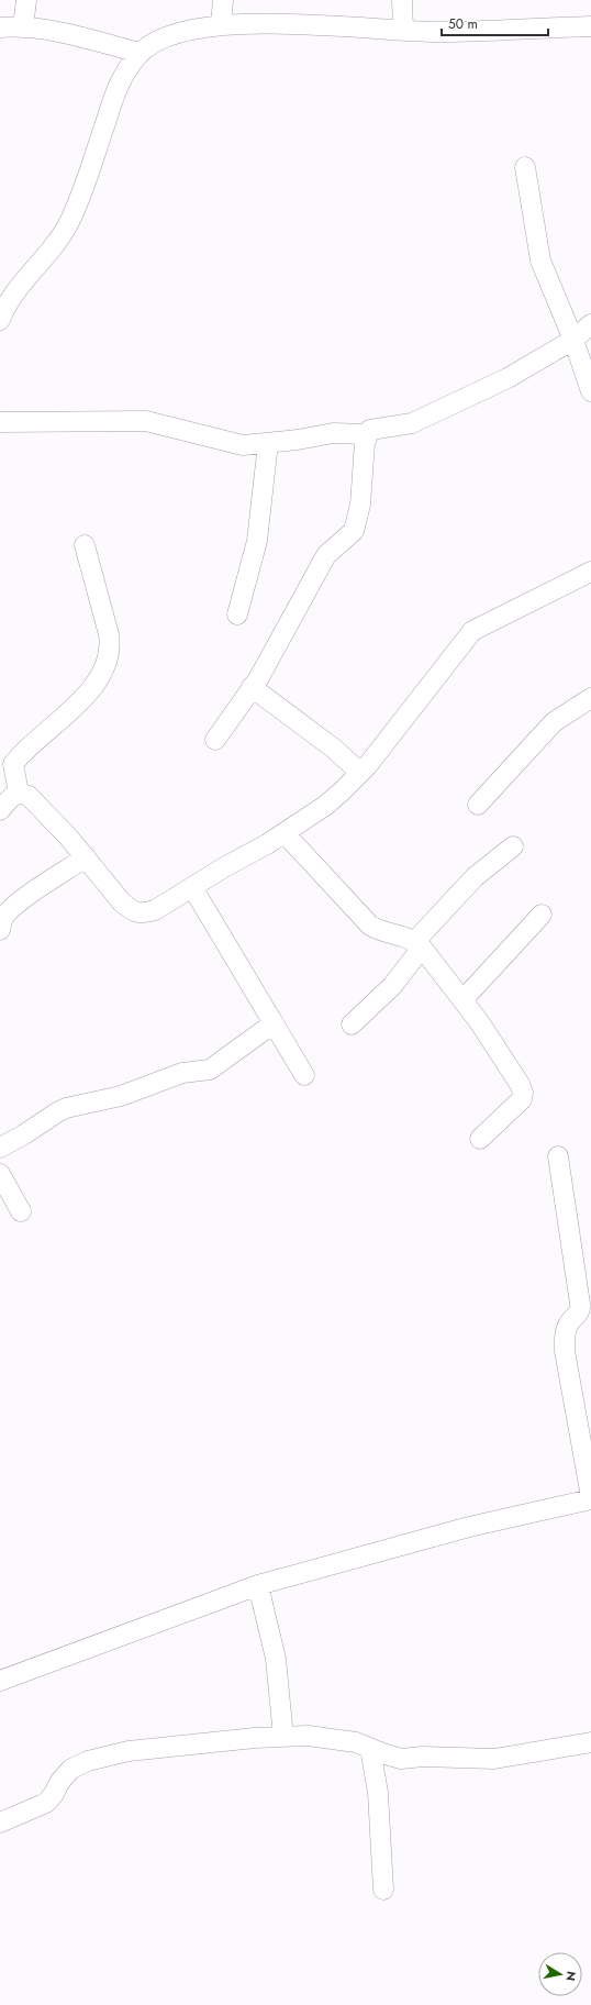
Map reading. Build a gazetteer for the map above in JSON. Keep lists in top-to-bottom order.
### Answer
{
  "scale_bar": "50 m",
  "north": "right"
}
